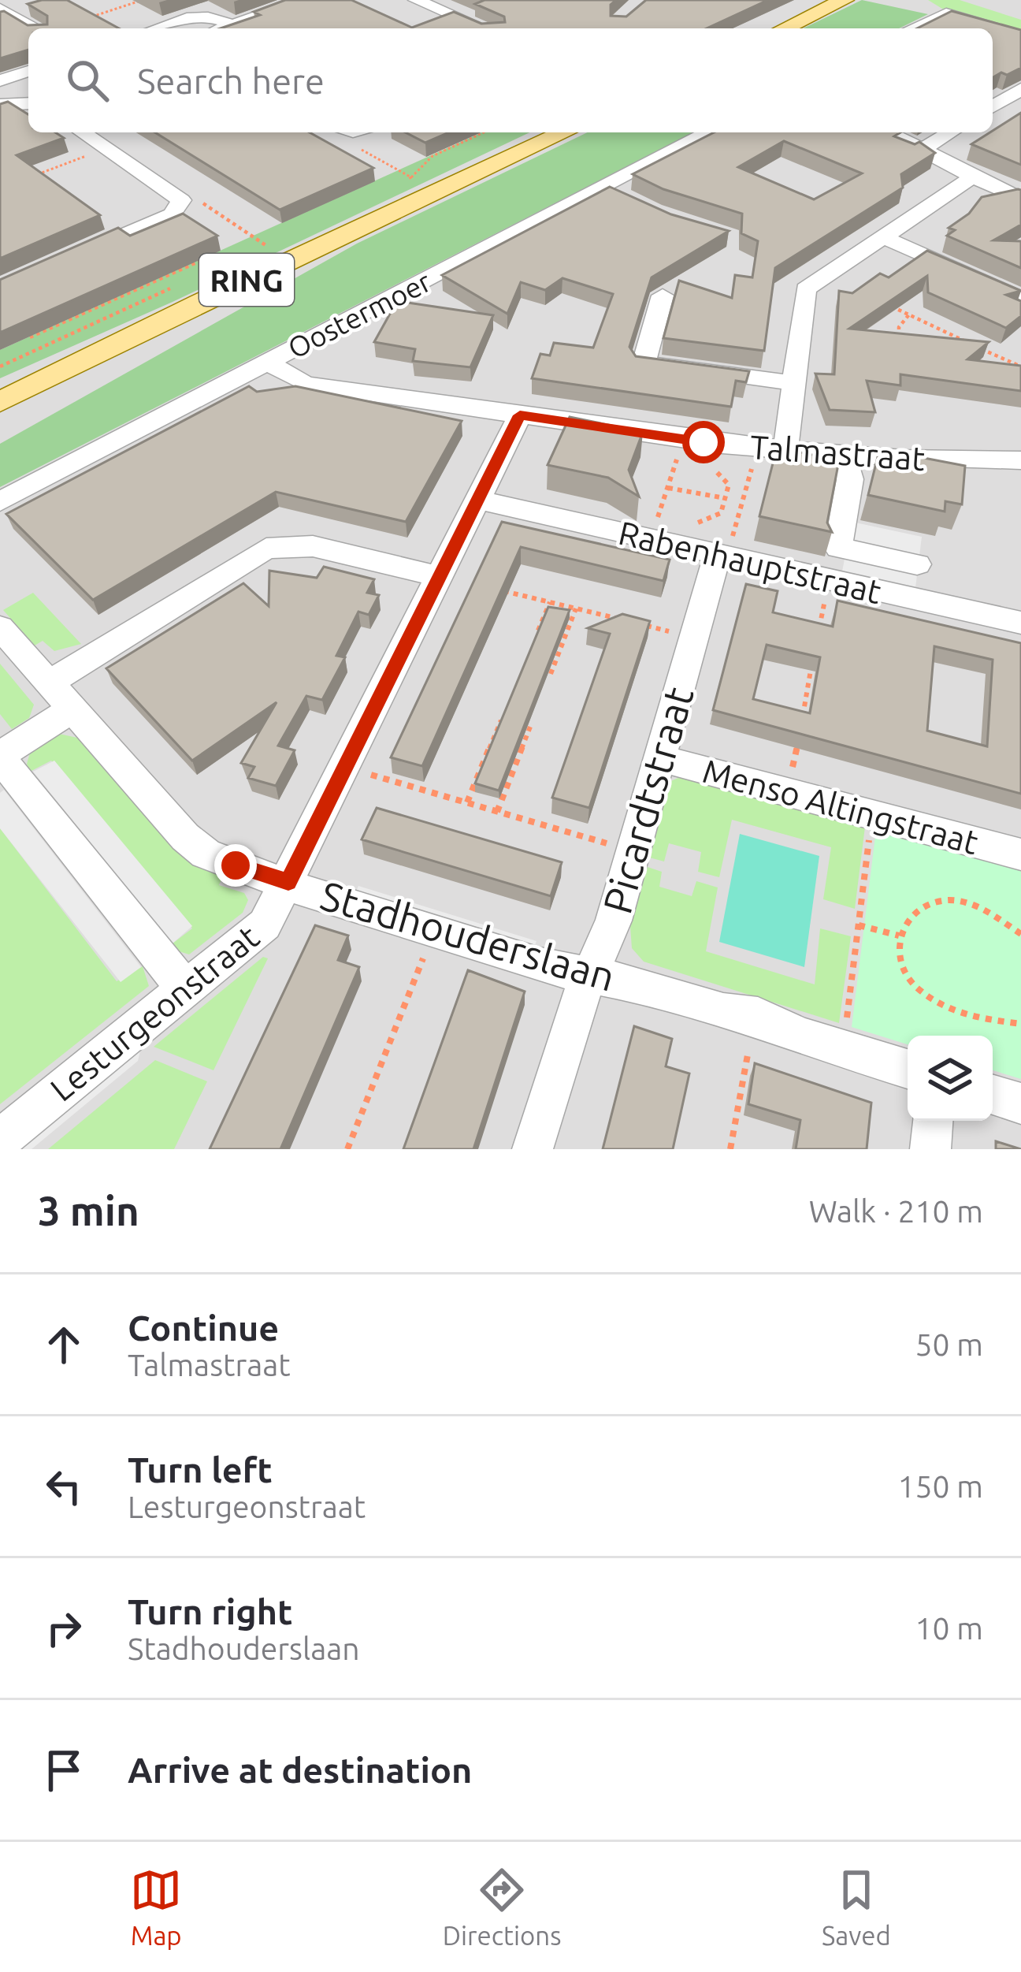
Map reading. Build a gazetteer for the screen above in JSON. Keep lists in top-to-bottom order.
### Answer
{
  "streets": {
    "main road": ["RING"],
    "street": [
      "Oostermoer",
      "Talmastraat",
      "Rabenhauptstraat",
      "Picardtstraat",
      "Menso Altingstraat",
      "Stadhouderslaan",
      "Lesturgeonstraat"
    ]
  },
  "crossings": [
    ["Oostermoer", "Talmastraat"],
    ["Talmastraat", "Lesturgeonstraat"],
    ["Rabenhauptstraat", "Picardtstraat"],
    ["Rabenhauptstraat", "Lesturgeonstraat"],
    ["Picardtstraat", "Menso Altingstraat"],
    ["Picardtstraat", "Stadhouderslaan"],
    ["Stadhouderslaan", "Lesturgeonstraat"]
  ],
  "page": {
    "search": "Search here",
    "heading": ["3 min", "Walk · 210 m"],
    "list": [
      ["Continue", "Talmastraat", "50 m"],
      ["Turn left", "Lesturgeonstraat", "150 m"],
      ["Turn right", "Stadhouderslaan", "10 m"],
      "Arrive at destination"
    ],
    "nav": ["Map", "Directions", "Saved"]
  }
}
